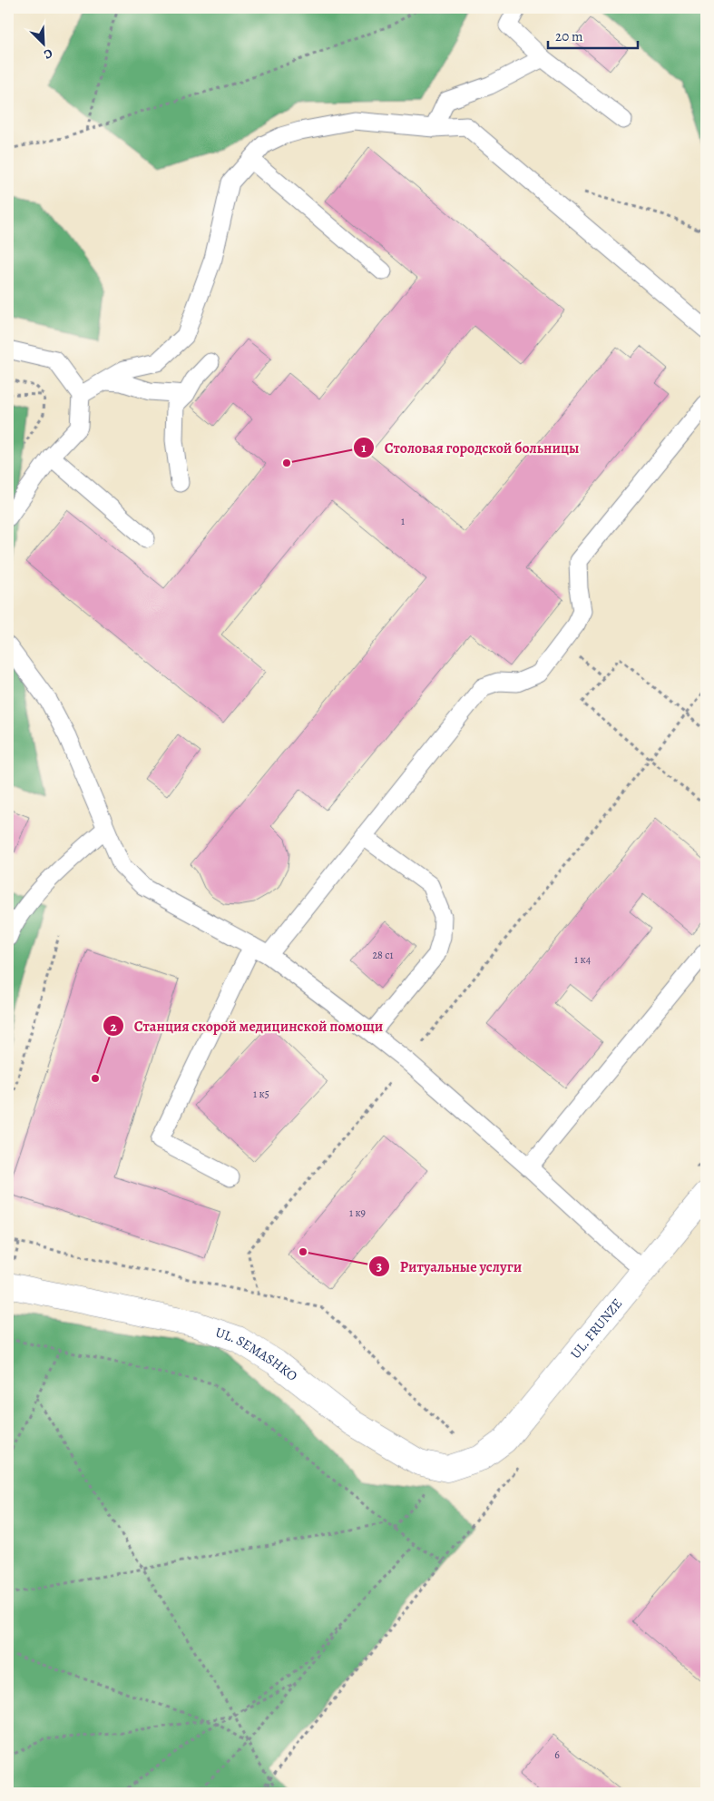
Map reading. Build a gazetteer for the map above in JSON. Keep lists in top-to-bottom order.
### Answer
{
  "streets": {
    "street": ["UL. FRUNZE", "UL. SEMASHKO"]
  },
  "crossings": [
    ["UL. FRUNZE", "UL. SEMASHKO"]
  ],
  "places": ["Столовая городской больницы", "Станция скорой медицинской помощи", "Ритуальные услуги"],
  "house_numbers": [
    "1",
    "28 с1",
    "1 к4",
    "1 к5",
    "1 к9",
    "6"
  ],
  "scale_bar": "20 m",
  "north": "bottom right"
}
